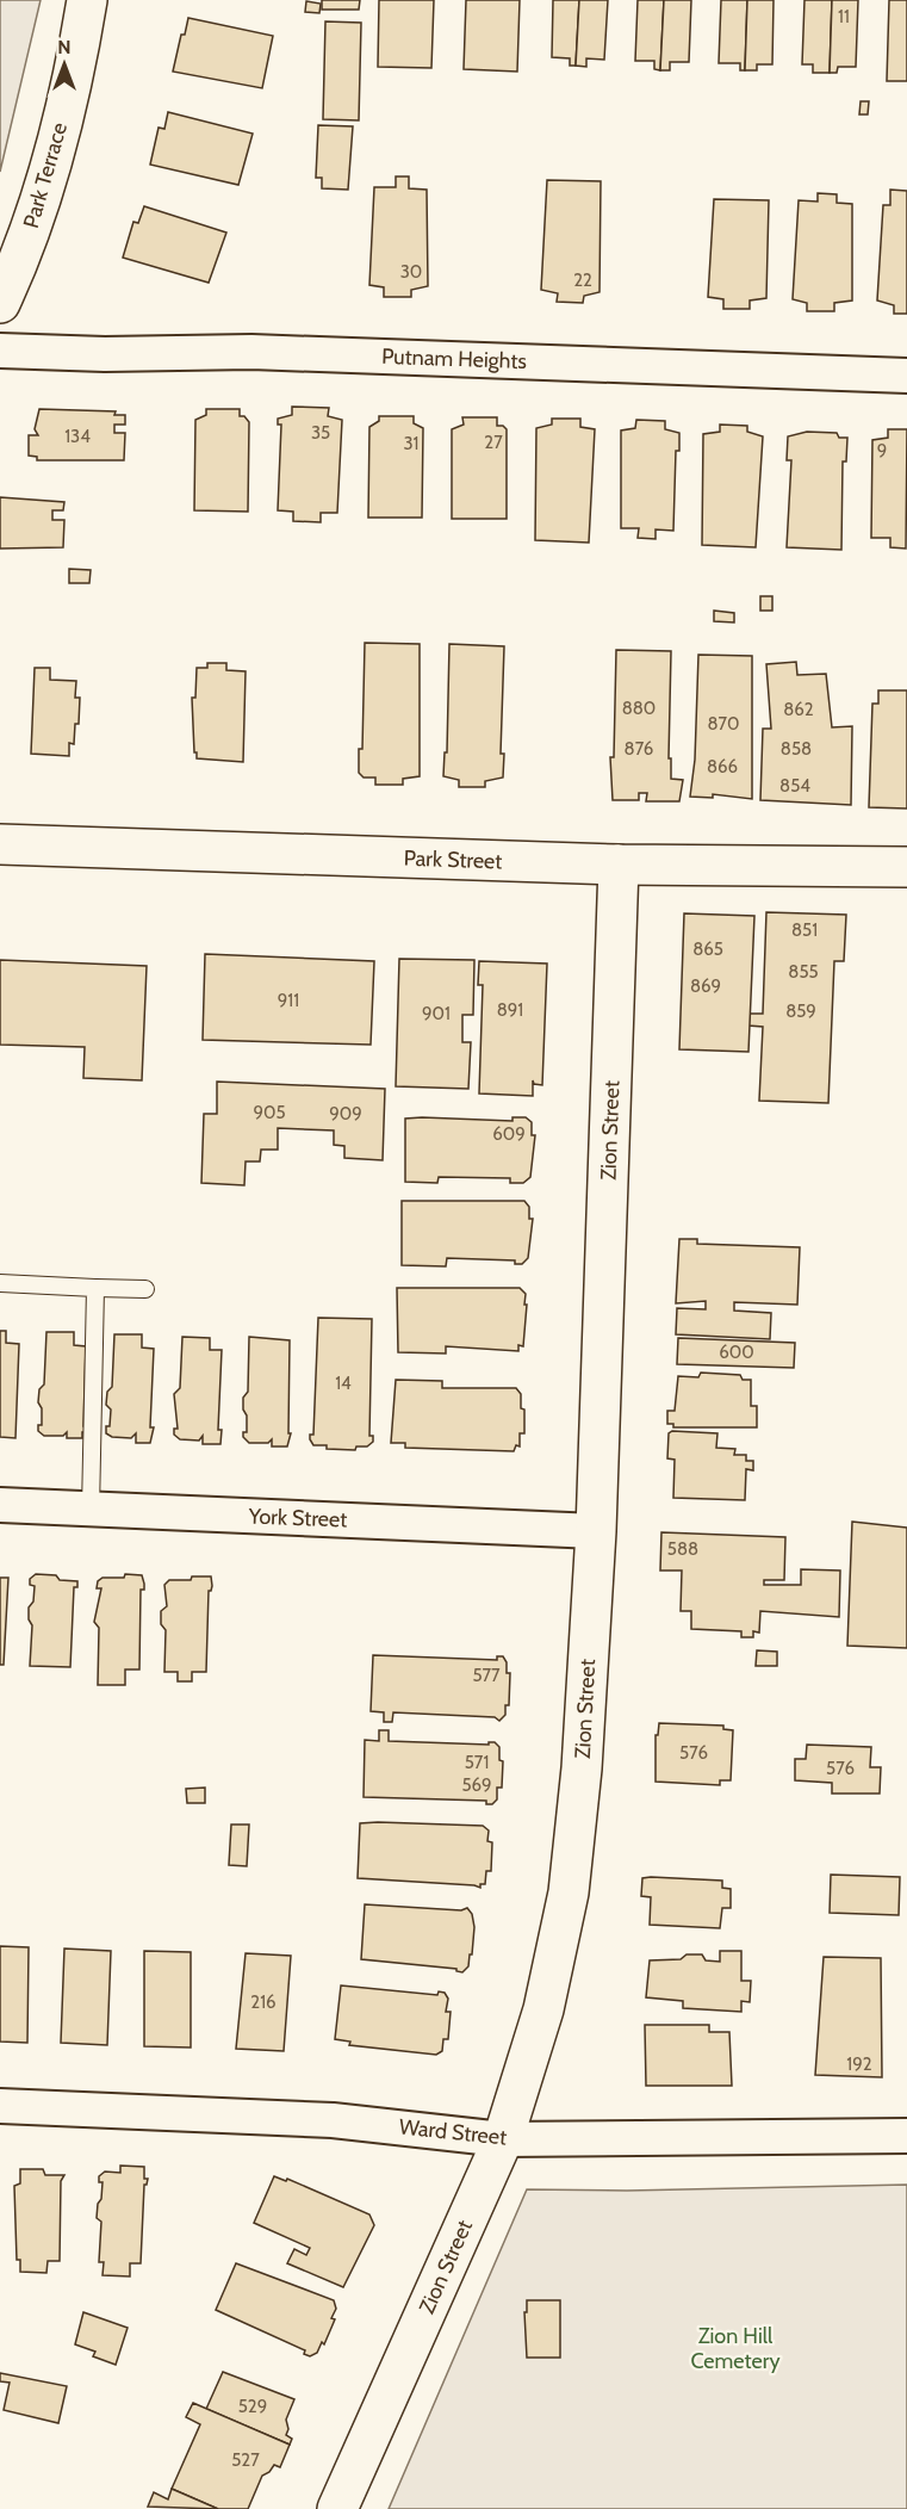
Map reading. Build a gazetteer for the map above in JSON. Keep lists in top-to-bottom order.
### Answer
{
  "streets": {
    "street": [
      "Park Terrace",
      "Putnam Heights",
      "Park Street",
      "Zion Street",
      "York Street",
      "Ward Street"
    ]
  },
  "crossings": [
    ["Park Street", "Zion Street"],
    ["Zion Street", "York Street"],
    ["Zion Street", "Ward Street"]
  ],
  "parks": ["Zion Hill Cemetery"],
  "house_numbers": [
    "11",
    "30",
    "22",
    "35",
    "134",
    "27",
    "31",
    "9",
    "880",
    "862",
    "870",
    "876",
    "858",
    "866",
    "854",
    "851",
    "865",
    "855",
    "869",
    "911",
    "891",
    "859",
    "901",
    "905",
    "909",
    "609",
    "600",
    "14",
    "588",
    "577",
    "576",
    "571",
    "576",
    "569",
    "216",
    "192",
    "529",
    "527"
  ],
  "north": "top"
}
